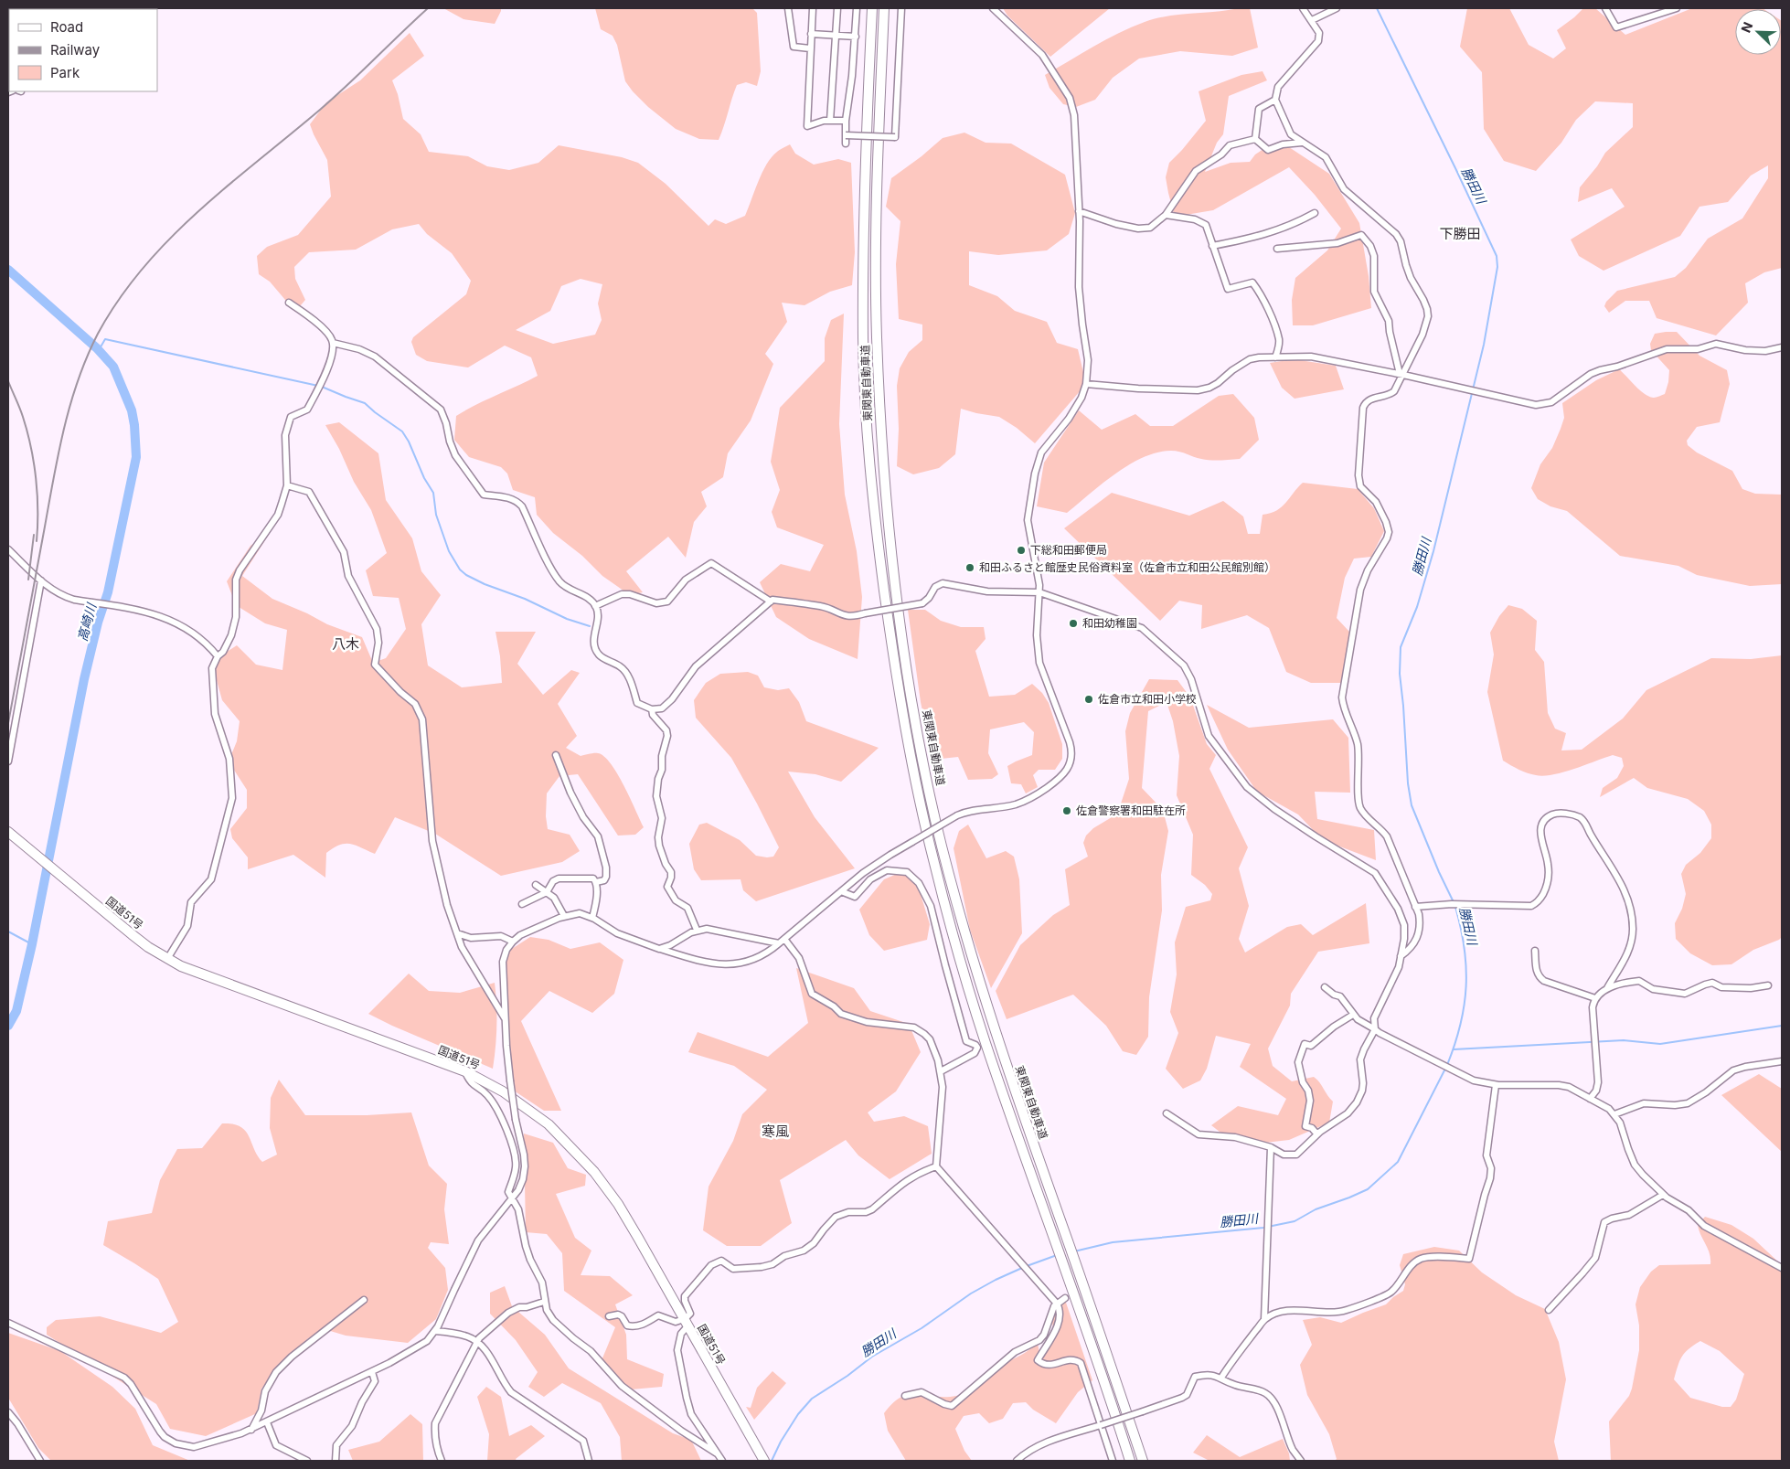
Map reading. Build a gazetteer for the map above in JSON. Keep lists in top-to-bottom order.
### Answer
{
  "streets": {
    "highway": ["東関東自動車道", "国道51号"]
  },
  "districts": ["下勝田", "八木", "寒風"],
  "water": ["勝田川", "高崎川"],
  "places": [
    "下総和田郵便局",
    "和田ふるさと館歴史民俗資料室（佐倉市立和田公民館別館）",
    "和田幼稚園",
    "佐倉市立和田小学校",
    "佐倉警察署和田駐在所"
  ],
  "legend": ["Road", "Railway", "Park"],
  "north": "top left"
}
